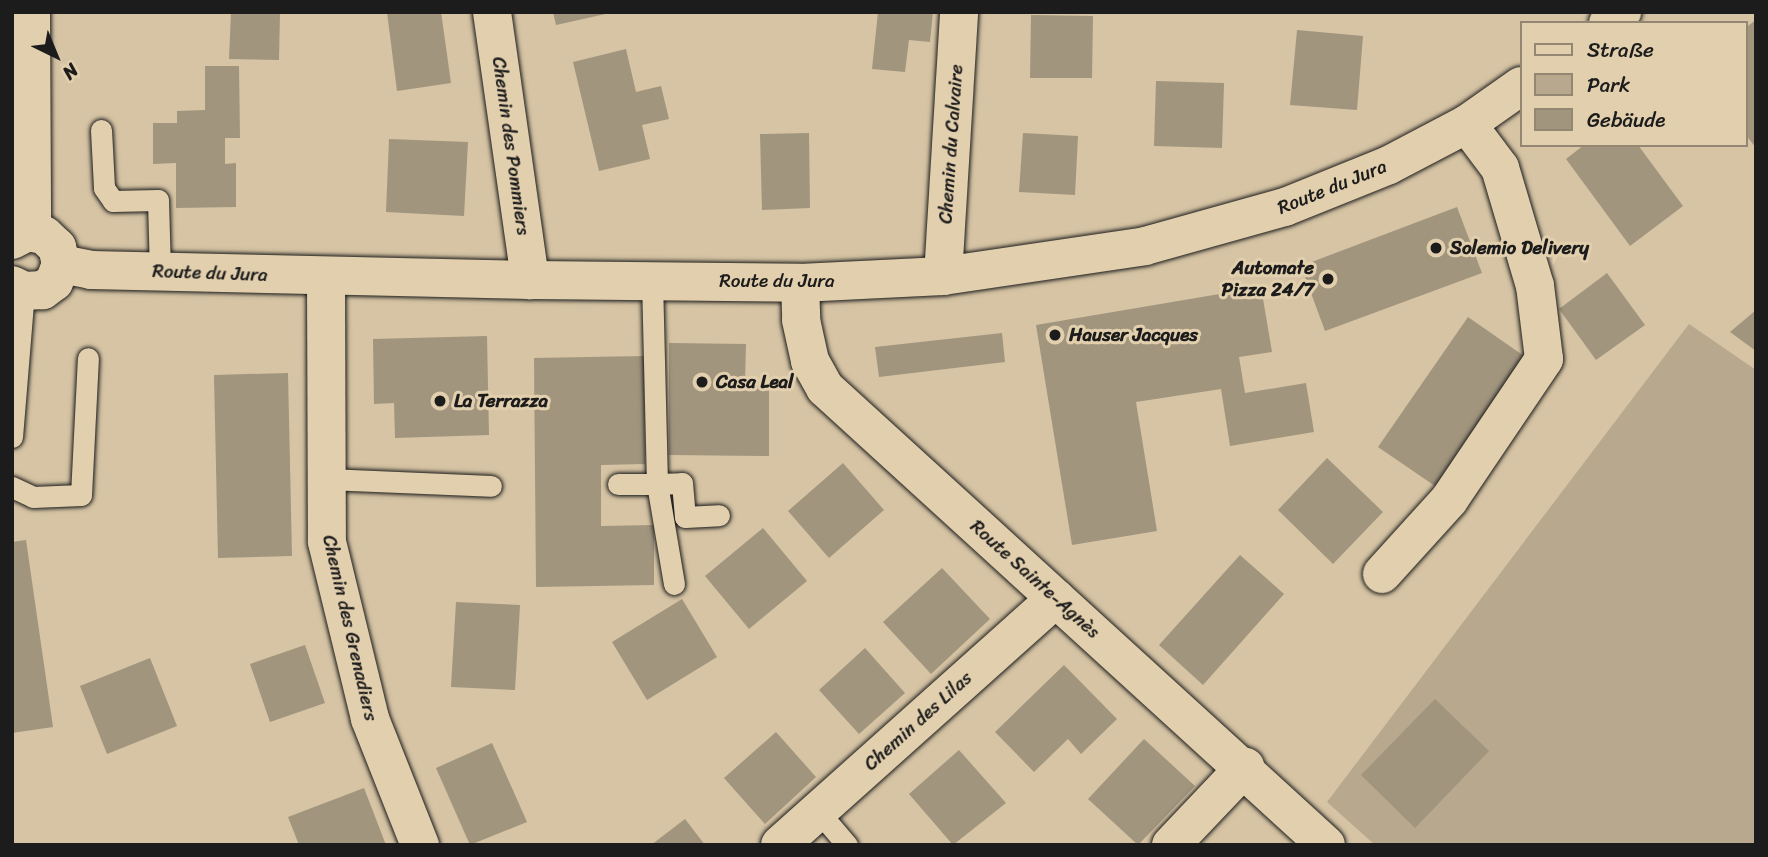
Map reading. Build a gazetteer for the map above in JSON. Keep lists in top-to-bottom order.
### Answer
{
  "streets": {
    "street": [
      "Chemin du Calvaire",
      "Chemin des Pommiers",
      "Route du Jura",
      "Route Sainte-Agnès",
      "Chemin des Grenadiers",
      "Chemin des Lilas"
    ]
  },
  "crossings": [
    ["Chemin du Calvaire", "Route du Jura"],
    ["Chemin des Pommiers", "Route du Jura"],
    ["Route du Jura", "Route Sainte-Agnès"],
    ["Route du Jura", "Chemin des Grenadiers"],
    ["Route Sainte-Agnès", "Chemin des Lilas"]
  ],
  "places": [
    "Solemio Delivery",
    "Automate Pizza 24/7",
    "Hauser Jacques",
    "Casa Leal",
    "La Terrazza"
  ],
  "legend": ["Straße", "Park", "Gebäude"],
  "north": "bottom right"
}
